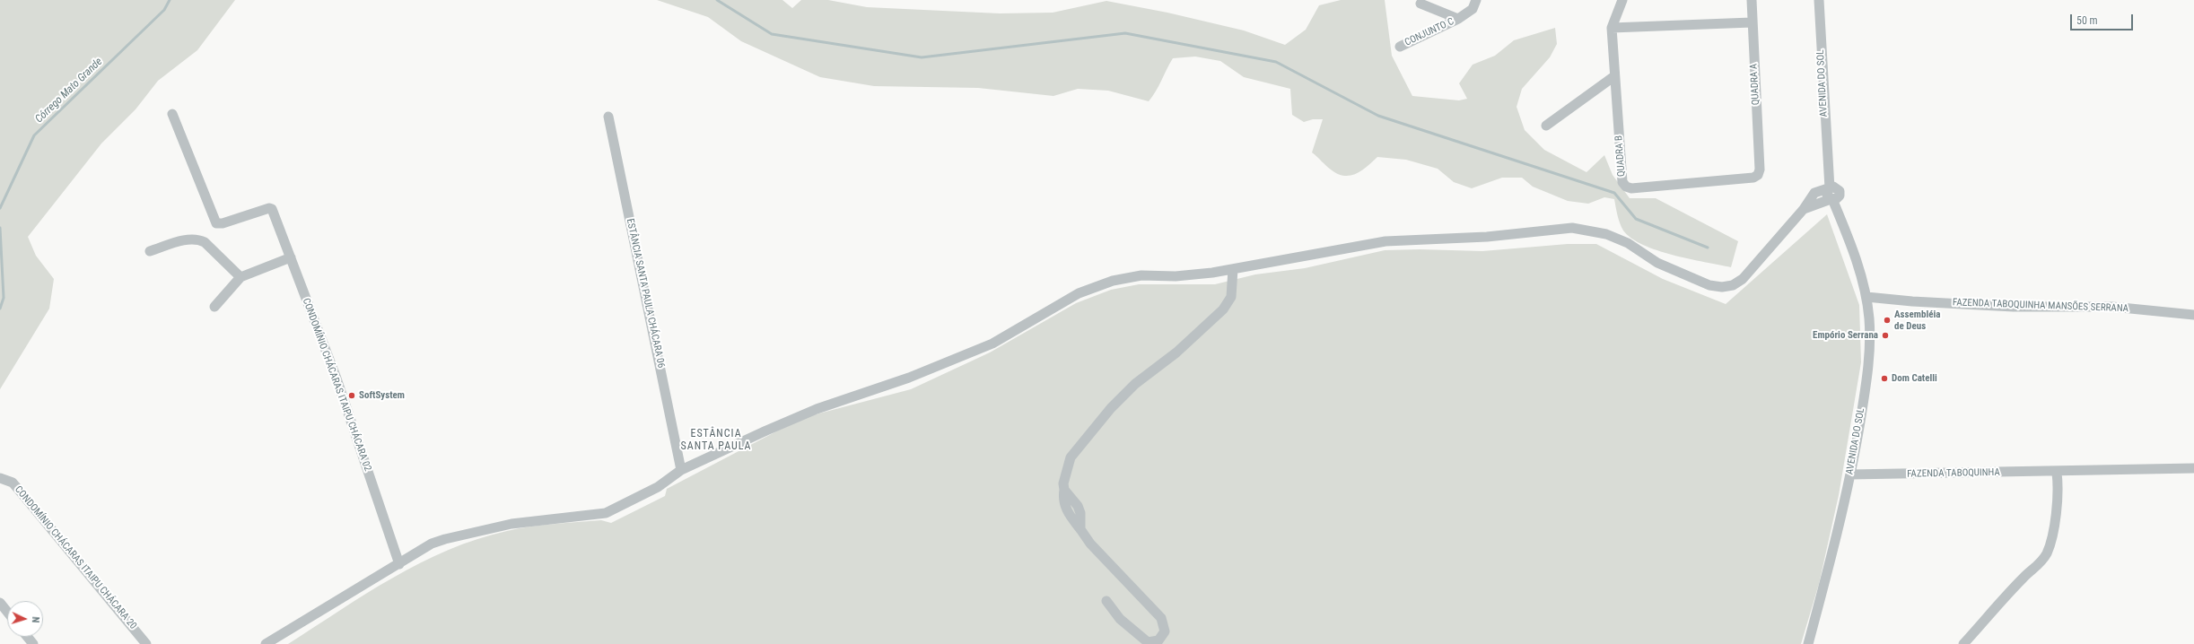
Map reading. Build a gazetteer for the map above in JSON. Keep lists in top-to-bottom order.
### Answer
{
  "streets": {
    "street": [
      "CONJUNTO C",
      "AVENIDA DO SOL",
      "QUADRA A",
      "QUADRA B",
      "ESTÂNCIA SANTA PAULA CHÁCARA 06",
      "FAZENDA TABOQUINHA MANSÕES SERRANA",
      "CONDOMÍNIO CHÁCARAS ITAIPU CHÁCARA 02",
      "FAZENDA TABOQUINHA",
      "CONDOMÍNIO CHÁCARAS ITAIPU CHÁCARA 20"
    ]
  },
  "crossings": [
    ["AVENIDA DO SOL", "FAZENDA TABOQUINHA MANSÕES SERRANA"],
    ["AVENIDA DO SOL", "FAZENDA TABOQUINHA"],
    ["QUADRA A", "QUADRA B"]
  ],
  "districts": ["ESTÂNCIA SANTA PAULA"],
  "water": ["Córrego Mato Grande"],
  "places": [
    "Assembléia de Deus",
    "Empório Serrana",
    "Dom Catelli",
    "SoftSystem"
  ],
  "scale_bar": "50 m",
  "north": "right"
}
